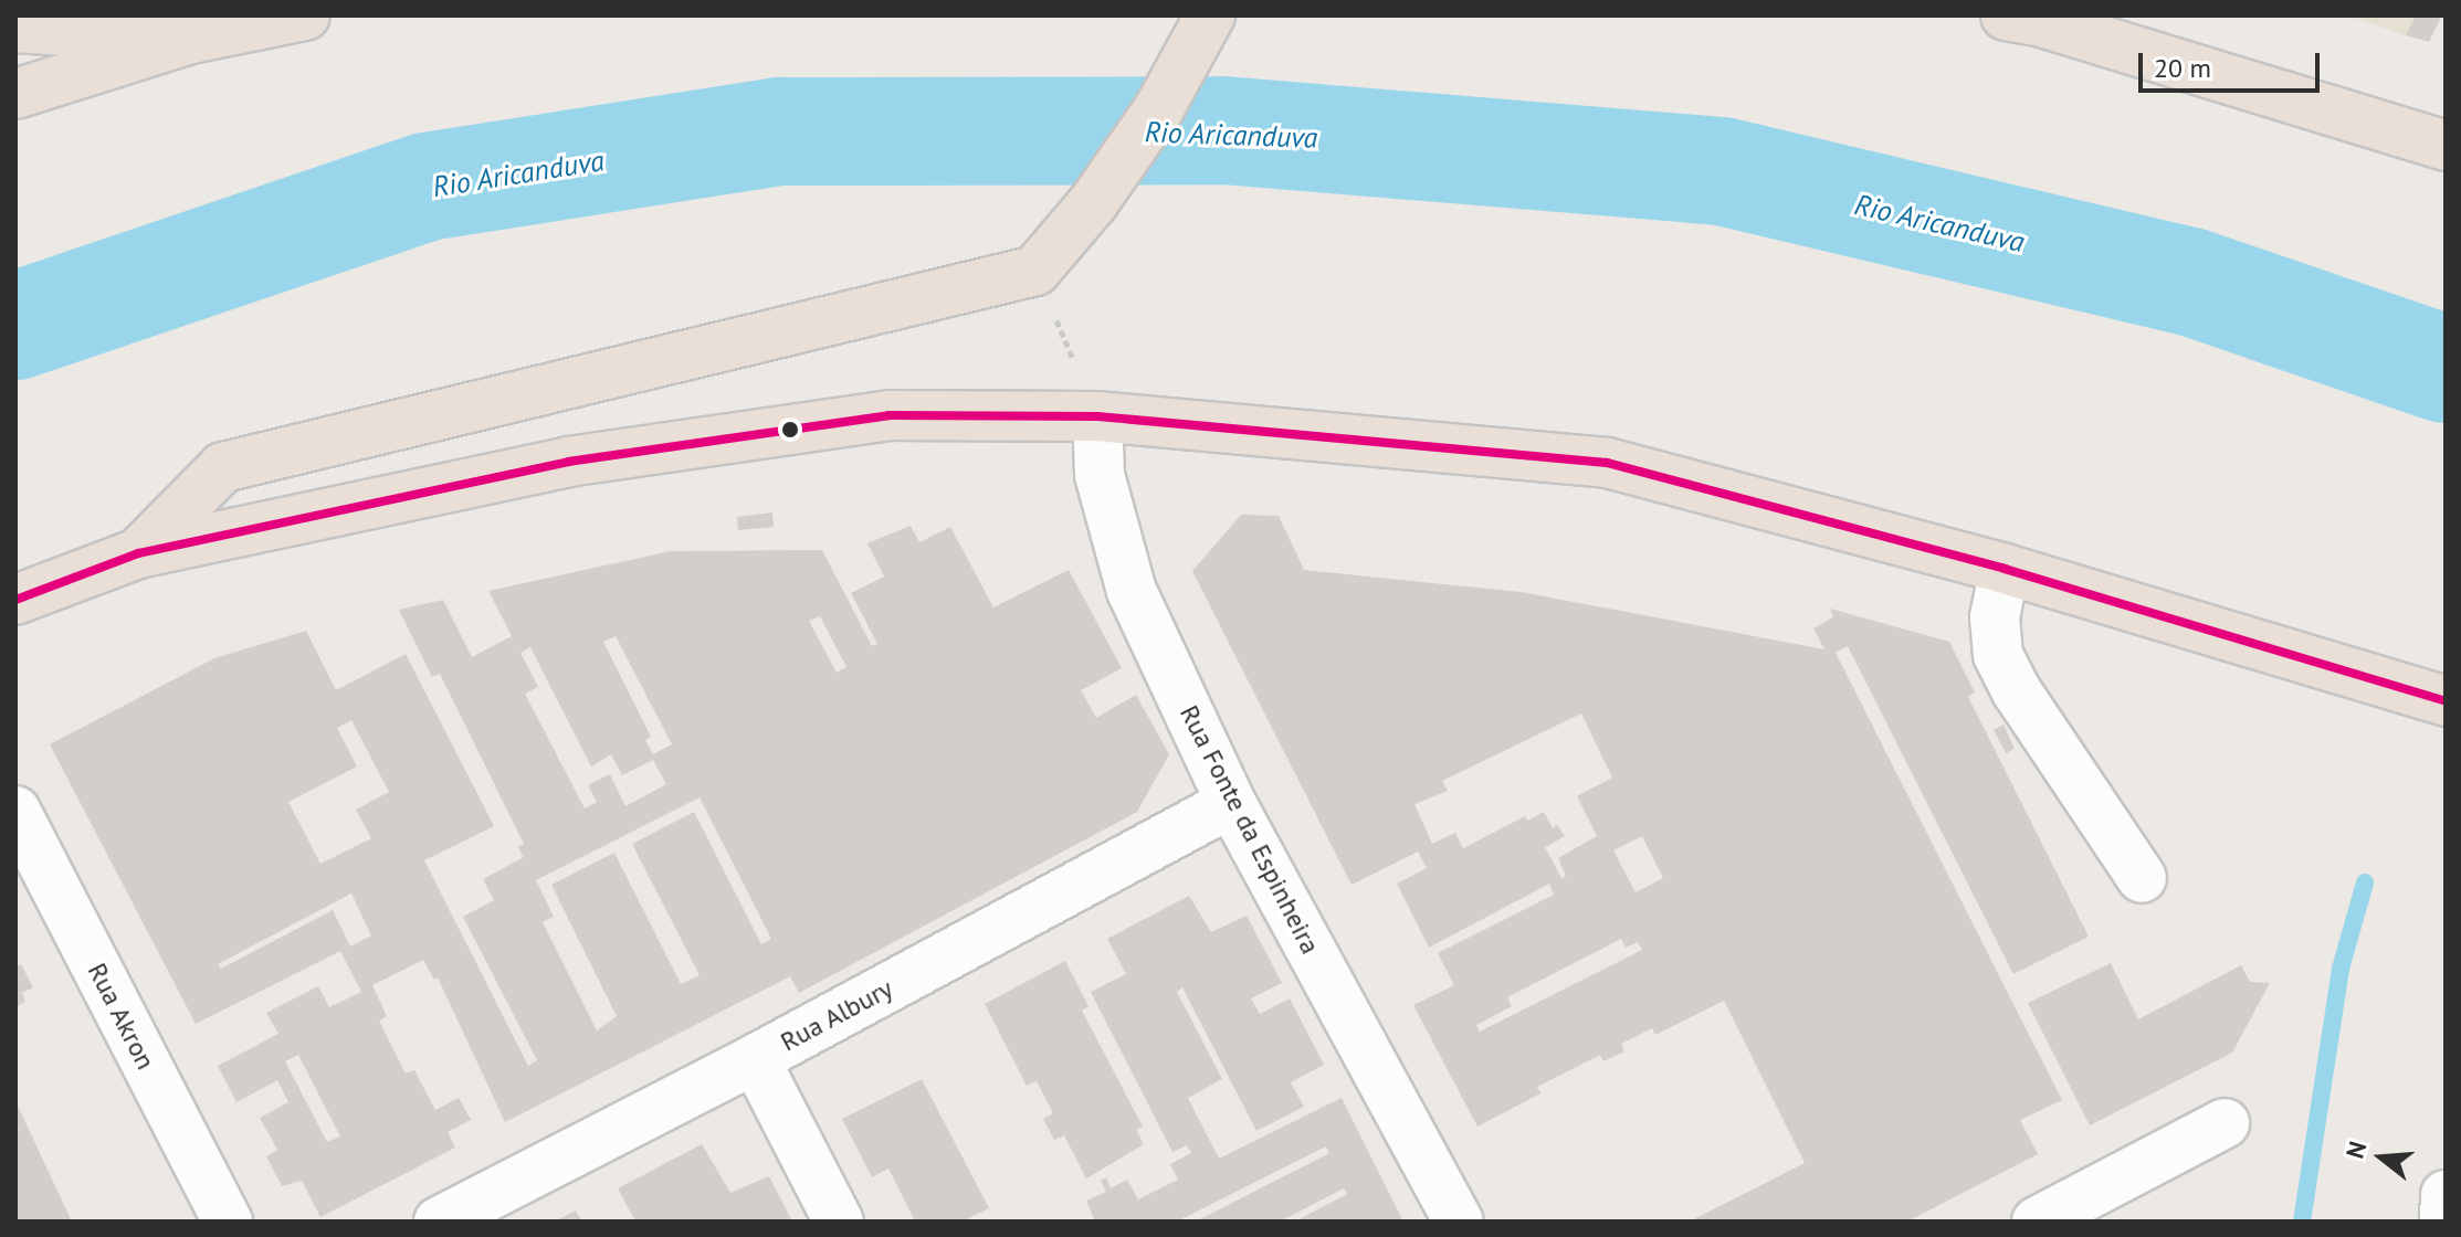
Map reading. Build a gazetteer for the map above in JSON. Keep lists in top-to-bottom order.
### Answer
{
  "streets": {
    "street": ["Rua Fonte da Espinheira", "Rua Albury", "Rua Akron"]
  },
  "crossings": [
    ["Rua Fonte da Espinheira", "Rua Albury"]
  ],
  "water": ["Rio Aricanduva"],
  "scale_bar": "20 m",
  "north": "left"
}
